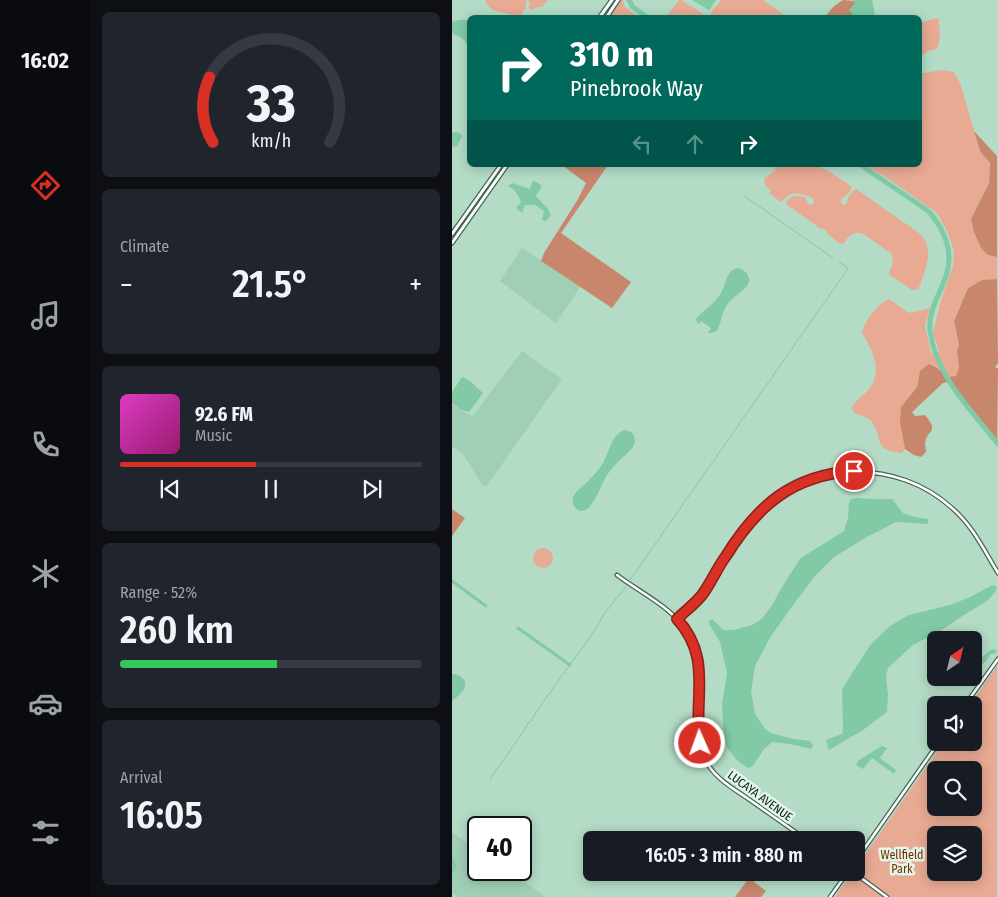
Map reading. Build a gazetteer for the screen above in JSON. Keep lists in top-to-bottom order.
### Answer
{
  "streets": {
    "street": ["LUCAYA AVENUE"]
  },
  "parks": ["Wellfield Park"],
  "north": "top right",
  "page": {
    "tabs": "16:02",
    "turn": ["310 m", "Pinebrook Way"],
    "tile": [
      "Climate",
      ["Range · 52%", "260 km"],
      ["Arrival", "16:05"]
    ],
    "heat": ["−", "21.5°", "+"],
    "song": ["92.6 FM", "Music"],
    "limit": "40",
    "trip": "16:05 · 3 min · 880 m",
    "gauge": ["33", "km/h"]
  }
}
